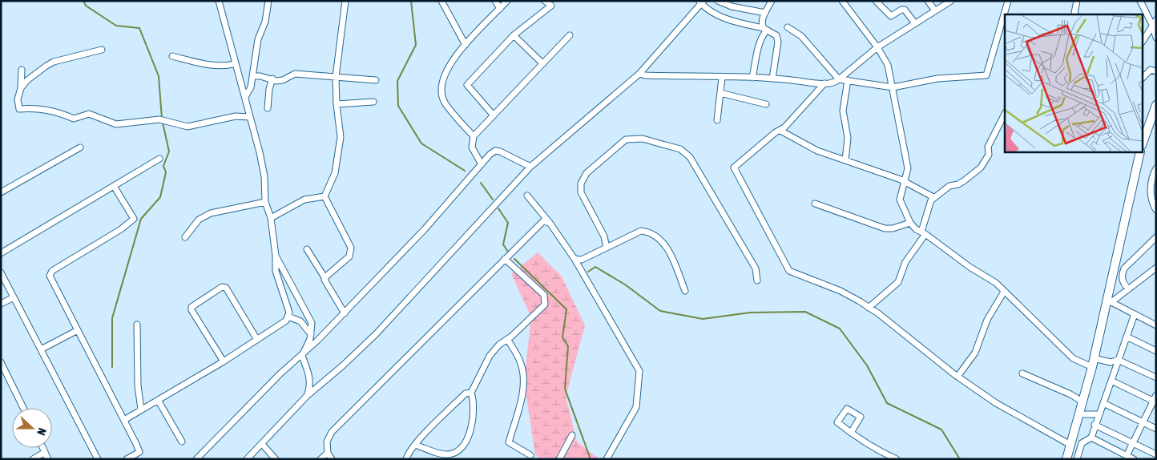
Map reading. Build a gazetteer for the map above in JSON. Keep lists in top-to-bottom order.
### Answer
{
  "north": "right"
}
